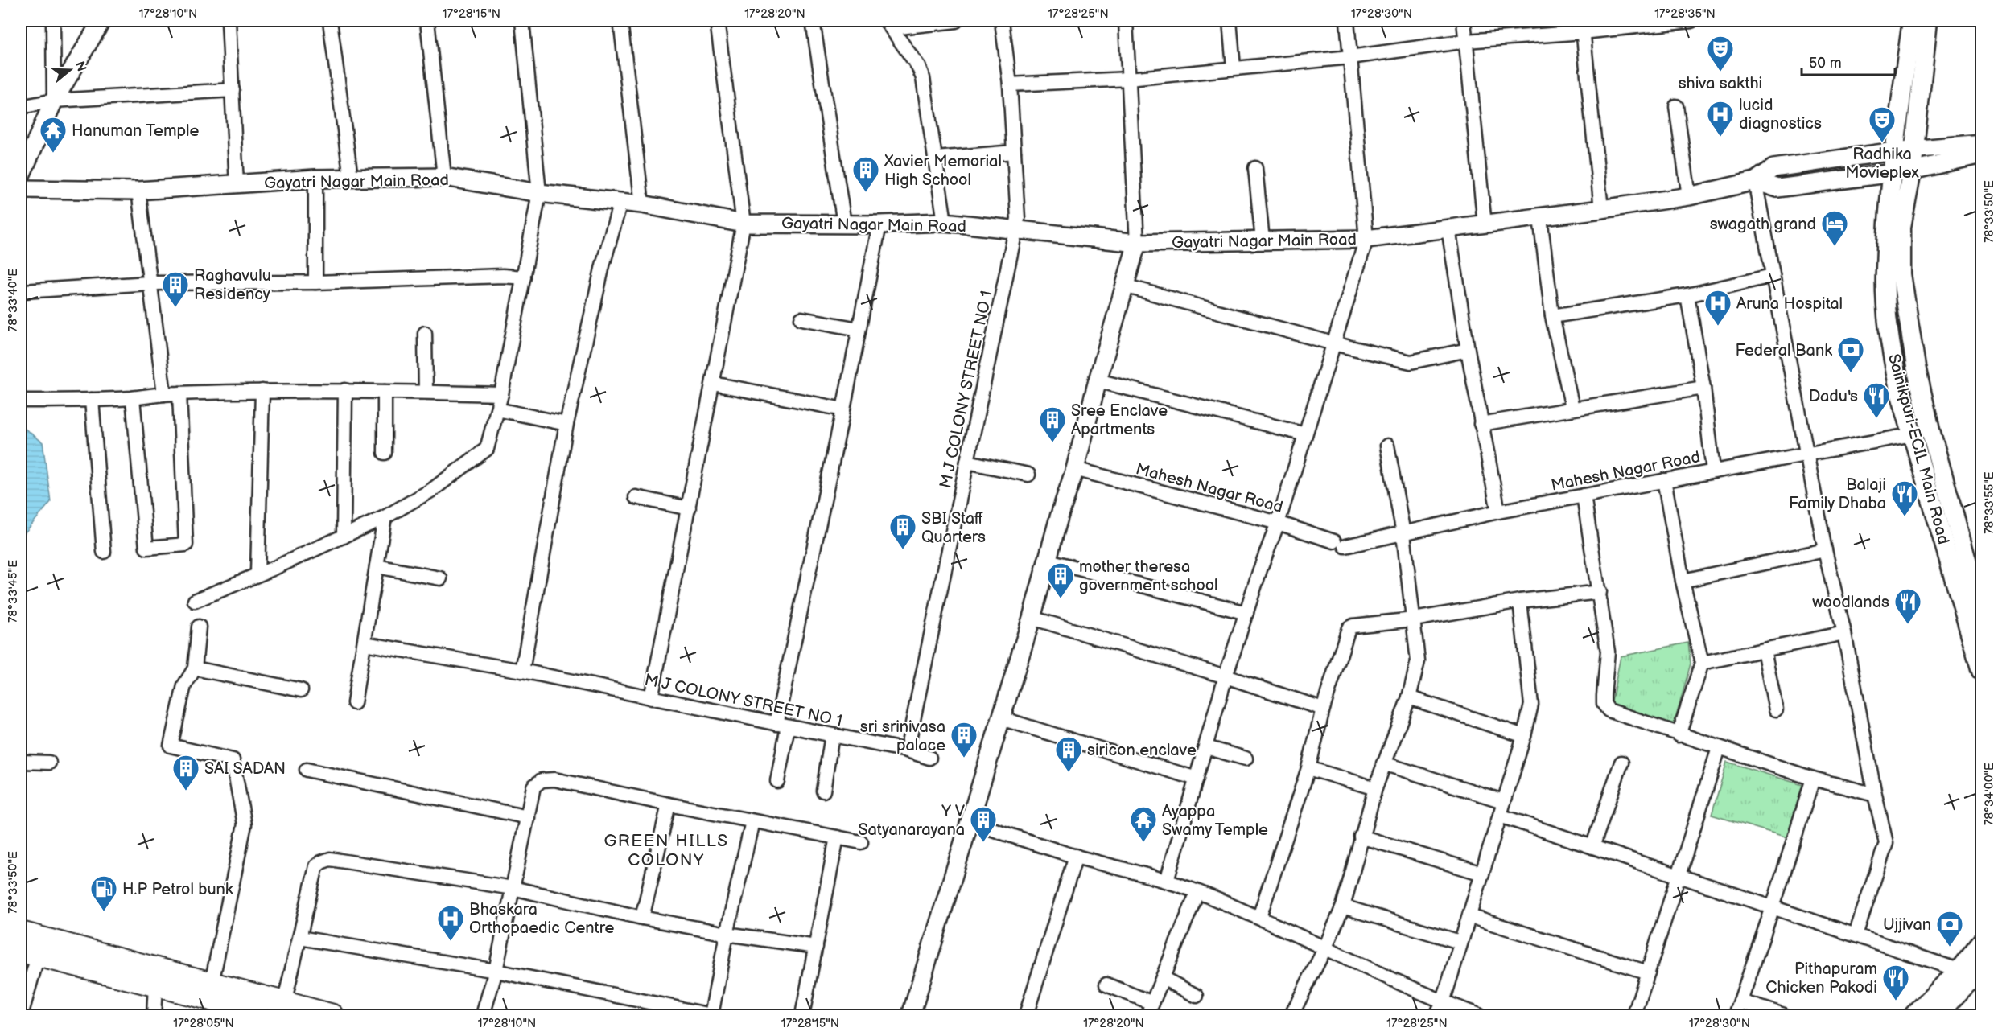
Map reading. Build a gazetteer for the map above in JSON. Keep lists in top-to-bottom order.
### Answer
{
  "streets": {
    "main road": ["Sainikpuri-ECIL Main Road"],
    "street": ["Gayatri Nagar Main Road", "M J COLONY STREET NO 1", "Mahesh Nagar Road"]
  },
  "crossings": [
    ["Gayatri Nagar Main Road", "M J COLONY STREET NO 1"],
    ["Gayatri Nagar Main Road", "Sainikpuri-ECIL Main Road"],
    ["Sainikpuri-ECIL Main Road", "Mahesh Nagar Road"]
  ],
  "districts": ["GREEN HILLS COLONY"],
  "places": {
    "theatre": ["shiva sakthi", "Radhika Movieplex"],
    "hospital": ["lucid diagnostics", "Aruna Hospital", "Bhaskara Orthopaedic Centre"],
    "temple": ["Hanuman Temple", "Ayappa Swamy Temple"],
    "building": [
      "Xavier Memorial High School",
      "Raghavulu Residency",
      "Sree Enclave Apartments",
      "SBI Staff Quarters",
      "mother theresa government school",
      "sri srinivasa palace",
      "siricon enclave",
      "SAI SADAN",
      "Y V Satyanarayana"
    ],
    "hotel": ["swagath grand"],
    "bank": ["Federal Bank", "Ujjivan"],
    "restaurant": [
      "Dadu's",
      "Balaji Family Dhaba",
      "woodlands",
      "Pithapuram Chicken Pakodi"
    ],
    "fuel station": ["H.P Petrol bunk"]
  },
  "scale_bar": "50 m",
  "north": "right",
  "coordinates": [
    "17°28'10\"N",
    "17°28'15\"N",
    "17°28'20\"N",
    "17°28'25\"N",
    "17°28'30\"N",
    "17°28'35\"N",
    "78°33'50\"E",
    "78°33'40\"E",
    "78°33'55\"E",
    "78°33'45\"E",
    "78°34'00\"E",
    "17°28'05\"N"
  ]
}
